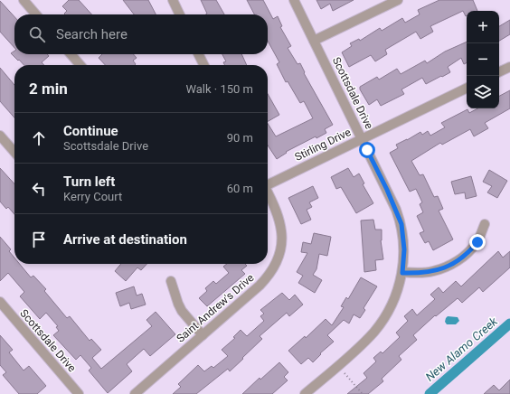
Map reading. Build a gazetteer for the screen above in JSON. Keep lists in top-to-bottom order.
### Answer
{
  "streets": {
    "street": ["Scottsdale Drive", "Stirling Drive", "Saint Andrew's Drive"]
  },
  "crossings": [
    ["Scottsdale Drive", "Stirling Drive"]
  ],
  "water": ["New Alamo Creek"],
  "page": {
    "map_buttons": ["+", "−"],
    "search": "Search here",
    "heading": ["2 min", "Walk · 150 m"],
    "list": [
      ["Continue", "Scottsdale Drive", "90 m"],
      ["Turn left", "Kerry Court", "60 m"],
      "Arrive at destination"
    ]
  }
}
